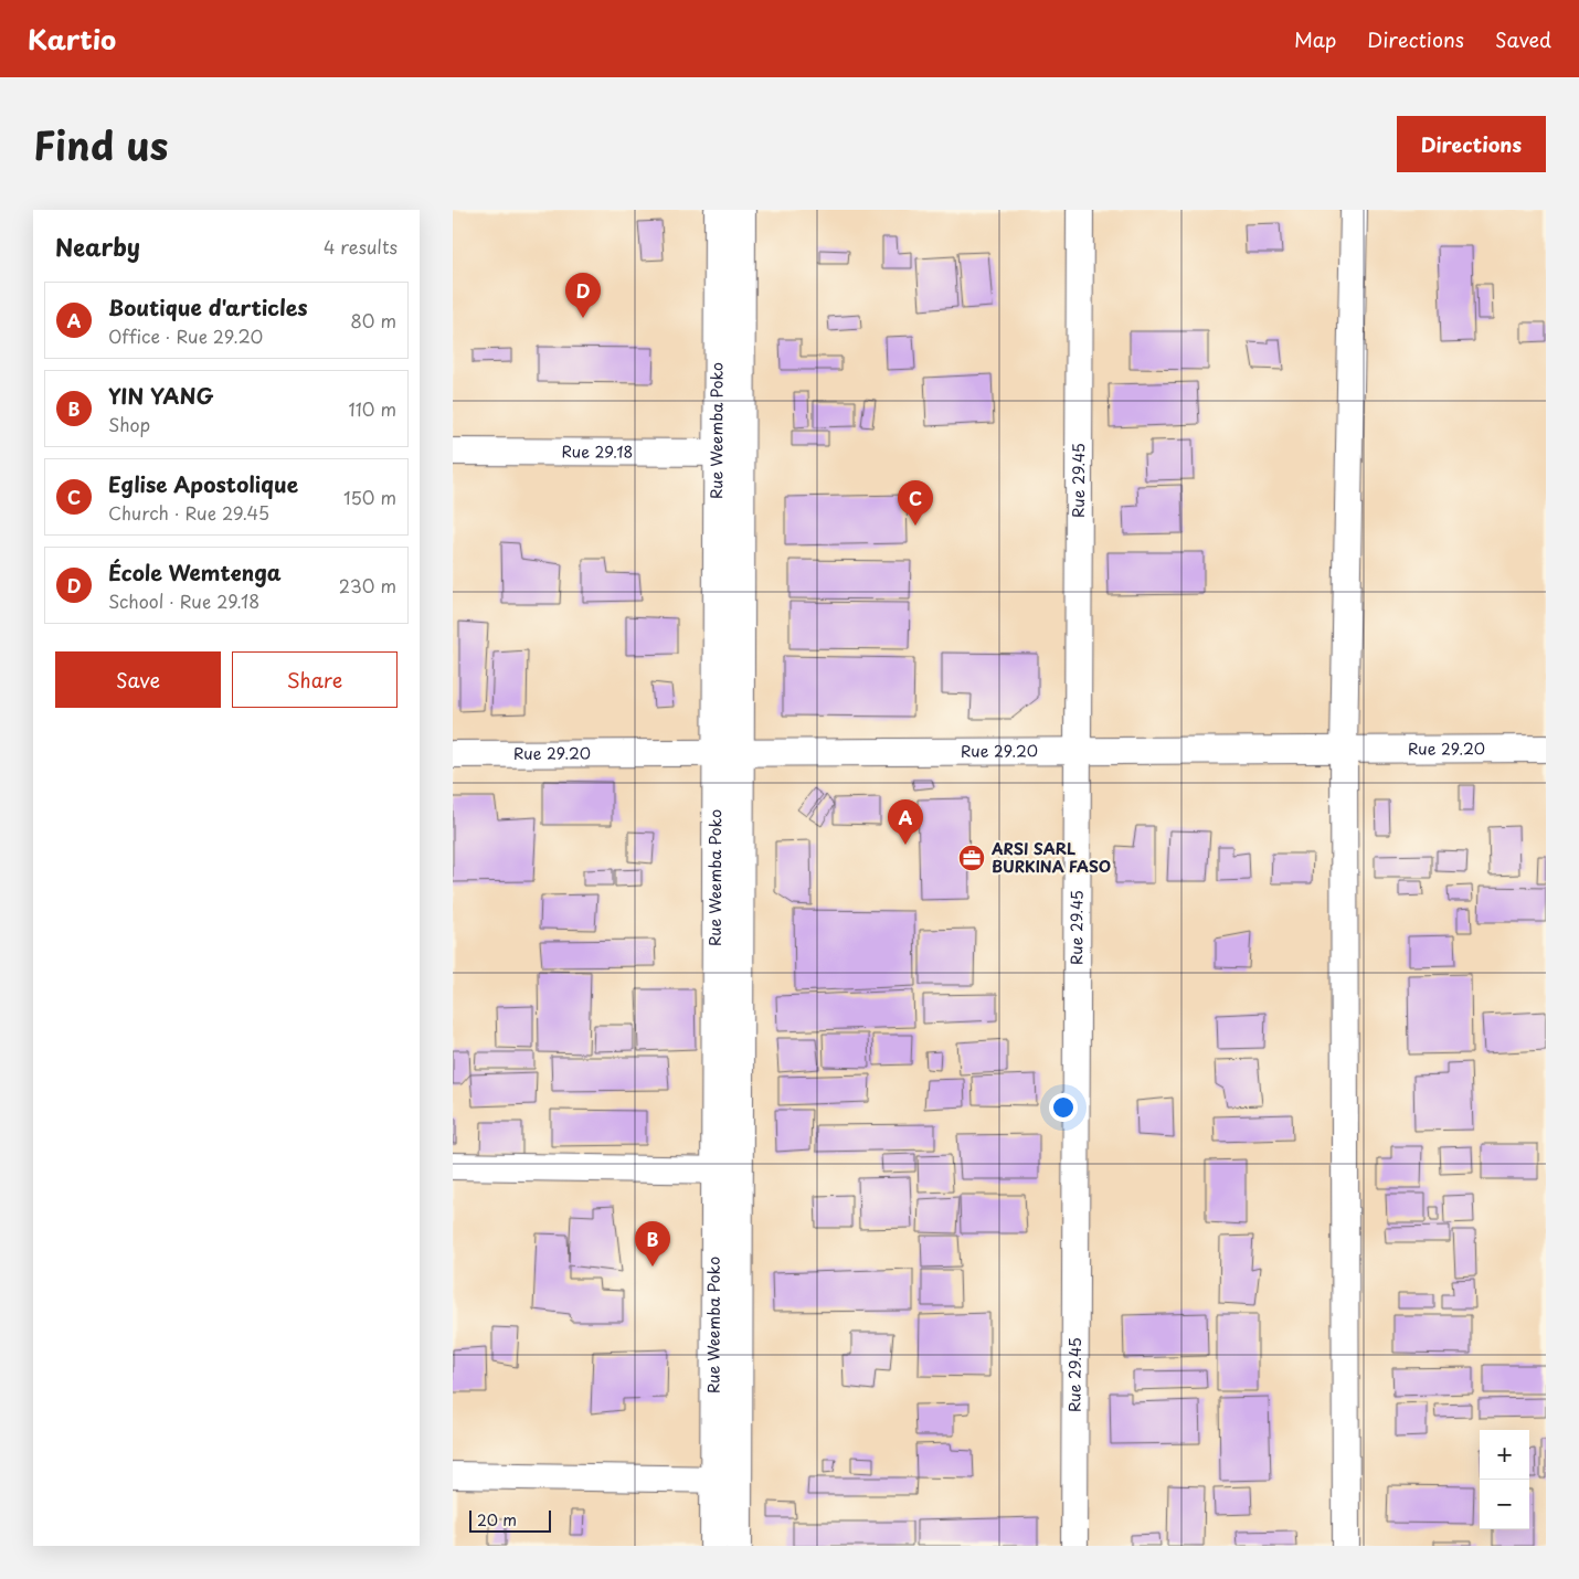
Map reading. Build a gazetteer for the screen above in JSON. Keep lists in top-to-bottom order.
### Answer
{
  "streets": {
    "street": [
      "Rue Weemba Poko",
      "Rue 29.18",
      "Rue 29.45",
      "Rue 29.20"
    ]
  },
  "crossings": [
    ["Rue Weemba Poko", "Rue 29.18"],
    ["Rue Weemba Poko", "Rue 29.20"],
    ["Rue 29.45", "Rue 29.20"]
  ],
  "places": {
    "office": ["ARSI SARL BURKINA FASO"]
  },
  "scale_bar": "20 m",
  "page": {
    "header": "Kartio",
    "nav": ["Map", "Directions", "Saved"],
    "title": "Find us",
    "buttons": [
      "Directions",
      ["Save", "Share"]
    ],
    "heading": ["Nearby", "4 results"],
    "pins": [
      "D",
      "C",
      "A",
      "B"
    ],
    "list": [
      {
        "mark": "A",
        "name": "Boutique d'articles",
        "note": "Office · Rue 29.20",
        "value": "80 m"
      },
      {
        "mark": "B",
        "name": "YIN YANG",
        "note": "Shop",
        "value": "110 m"
      },
      {
        "mark": "C",
        "name": "Eglise Apostolique",
        "note": "Church · Rue 29.45",
        "value": "150 m"
      },
      {
        "mark": "D",
        "name": "École Wemtenga",
        "note": "School · Rue 29.18",
        "value": "230 m"
      }
    ],
    "map_buttons": ["+", "−"],
    "scale": "20 m"
  }
}
